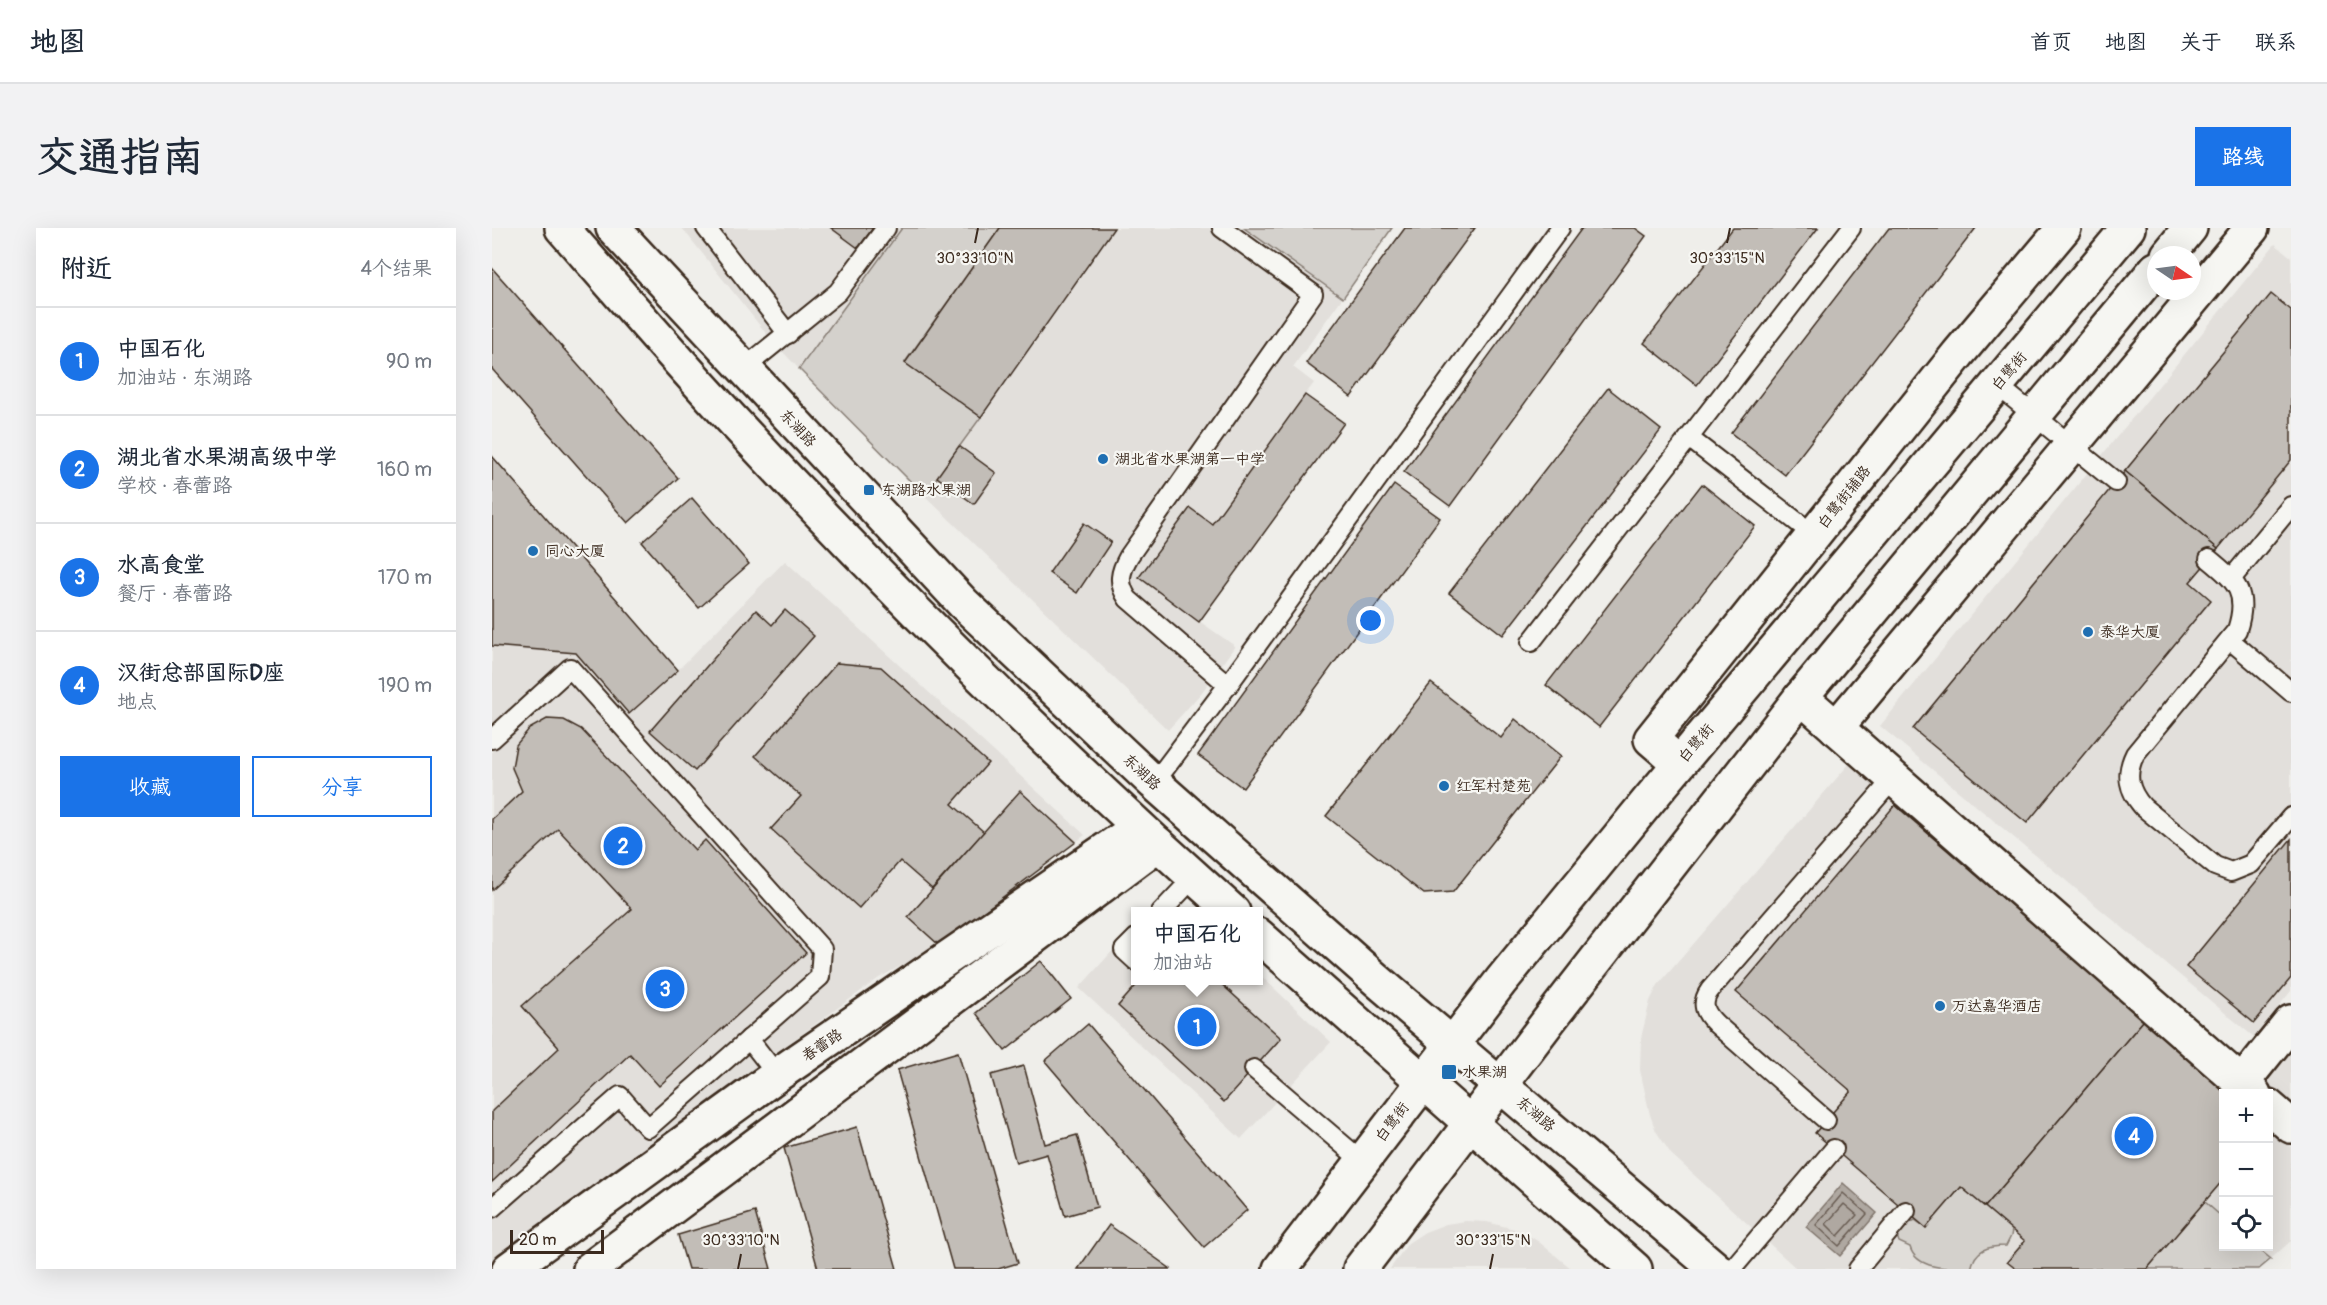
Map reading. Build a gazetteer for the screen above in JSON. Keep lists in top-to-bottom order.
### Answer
{
  "streets": {
    "main road": [
      "白鹭街",
      "东湖路",
      "白鹭街辅路",
      "春蕾路"
    ]
  },
  "crossings": [
    ["白鹭街", "东湖路"],
    ["白鹭街", "白鹭街辅路"]
  ],
  "places": {
    "other": [
      "湖北省水果湖第一中学",
      "同心大厦",
      "泰华大厦",
      "红军村楚苑",
      "万达嘉华酒店"
    ],
    "transit": ["东湖路水果湖", "水果湖"]
  },
  "scale_bar": "20 m",
  "north": "right",
  "page": {
    "header": "地图",
    "nav": [
      "首页",
      "地图",
      "关于",
      "联系"
    ],
    "buttons": [
      "路线",
      ["收藏", "分享"]
    ],
    "title": "交通指南",
    "heading": ["附近", "4个结果"],
    "list": [
      {
        "mark": "1",
        "name": "中国石化",
        "note": "加油站 · 东湖路",
        "value": "90 m"
      },
      {
        "mark": "2",
        "name": "湖北省水果湖高级中学",
        "note": "学校 · 春蕾路",
        "value": "160 m"
      },
      {
        "mark": "3",
        "name": "水高食堂",
        "note": "餐厅 · 春蕾路",
        "value": "170 m"
      },
      {
        "mark": "4",
        "name": "汉街总部国际D座",
        "note": "地点",
        "value": "190 m"
      }
    ],
    "pins": [
      "2",
      "3",
      "1",
      "4"
    ],
    "popup": ["中国石化", "加油站"],
    "map_buttons": ["+", "−"],
    "scale": "20 m"
  },
  "coordinates": ["30°33'10\"N", "30°33'15\"N"]
}
